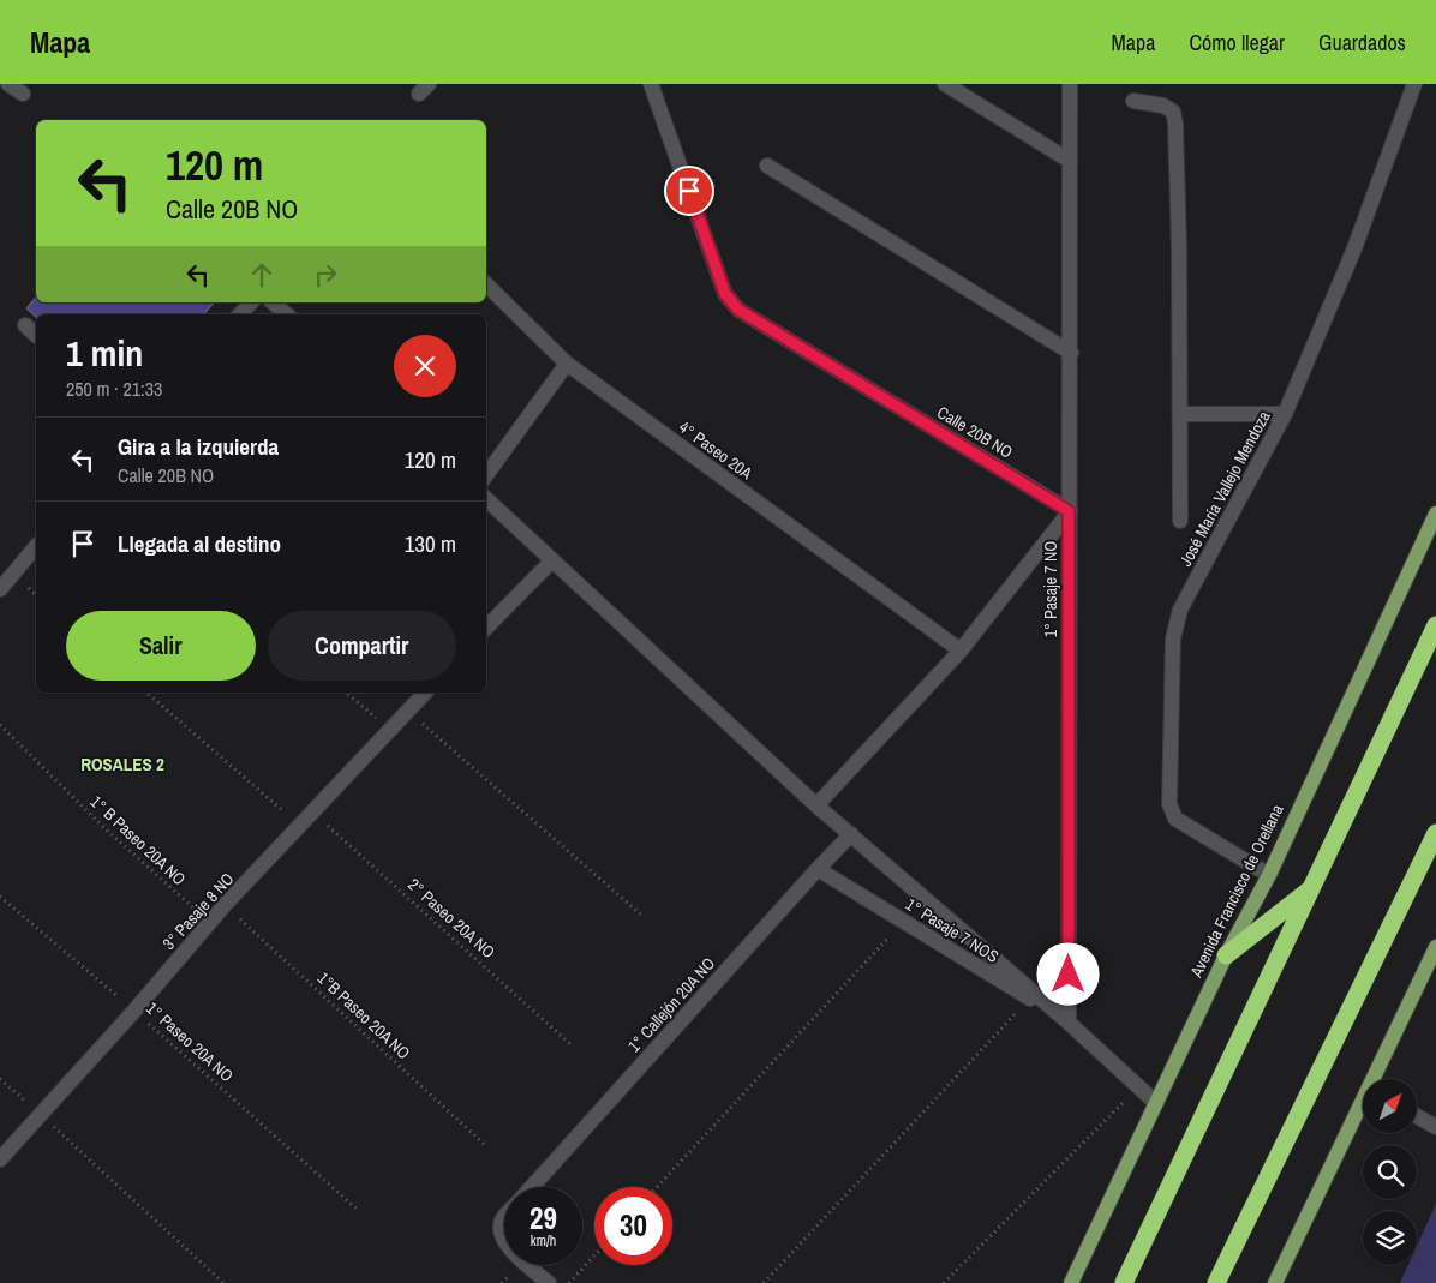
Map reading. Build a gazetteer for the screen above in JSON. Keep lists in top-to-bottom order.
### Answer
{
  "streets": {
    "main road": ["Avenida Francisco de Orellana"],
    "street": [
      "Calle 20B NO",
      "4° Paseo 20A",
      "José María Vallejo Mendoza",
      "1° Pasaje 7 NO",
      "3° Pasaje 8 NO",
      "1° Pasaje 7 NOS",
      "1° Callejón 20A NO"
    ],
    "path": [
      "1° B Paseo 20A NO",
      "2° Paseo 20A NO",
      "1°B Paseo 20A NO",
      "1° Paseo 20A NO"
    ]
  },
  "crossings": [
    ["Calle 20B NO", "1° Pasaje 7 NO"],
    ["José María Vallejo Mendoza", "Avenida Francisco de Orellana"],
    ["1° Pasaje 7 NO", "1° Pasaje 7 NOS"],
    ["1° B Paseo 20A NO", "3° Pasaje 8 NO"],
    ["3° Pasaje 8 NO", "2° Paseo 20A NO"],
    ["3° Pasaje 8 NO", "1°B Paseo 20A NO"],
    ["3° Pasaje 8 NO", "1° Paseo 20A NO"],
    ["1° Pasaje 7 NOS", "1° Callejón 20A NO"]
  ],
  "districts": ["ROSALES 2"],
  "north": "top right",
  "page": {
    "header": "Mapa",
    "nav": ["Mapa", "Cómo llegar", "Guardados"],
    "turn": ["120 m", "Calle 20B NO"],
    "heading": ["1 min", "250 m · 21:33"],
    "list": [
      {
        "name": "Gira a la izquierda",
        "note": "Calle 20B NO",
        "value": "120 m"
      },
      {
        "name": "Llegada al destino",
        "value": "130 m"
      }
    ],
    "buttons": ["Salir", "Compartir"],
    "speed": "29 km/h",
    "limit": "30"
  }
}
